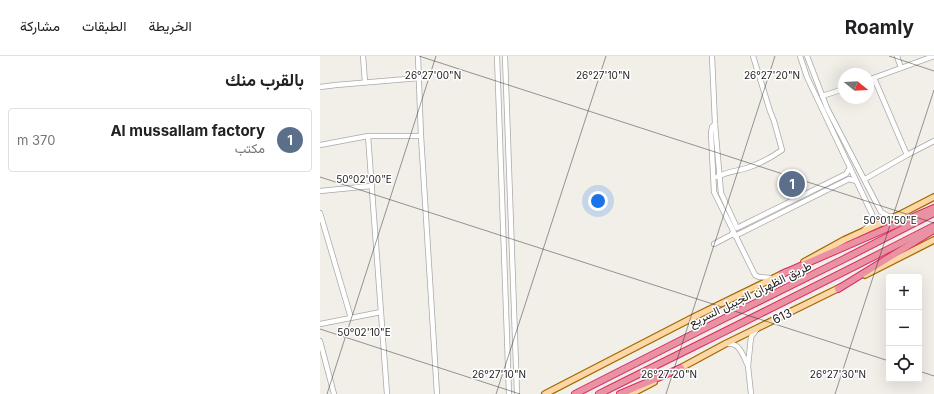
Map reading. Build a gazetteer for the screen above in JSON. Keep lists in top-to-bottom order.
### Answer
{
  "streets": {
    "highway": ["طريق الظهران الجبيل السريع", "613"]
  },
  "north": "right",
  "page": {
    "header": "Roamly",
    "nav": ["الخريطة", "الطبقات", "مشاركة"],
    "heading": "بالقرب منك",
    "list": [
      {
        "mark": "1",
        "name": "Al mussallam factory",
        "note": "مكتب",
        "value": "370 m"
      }
    ],
    "pins": "1",
    "map_buttons": ["+", "−"]
  },
  "coordinates": [
    "26°27'00\"N",
    "26°27'10\"N",
    "26°27'20\"N",
    "50°02'00\"E",
    "50°01'50\"E",
    "50°02'10\"E",
    "26°27'30\"N"
  ]
}
